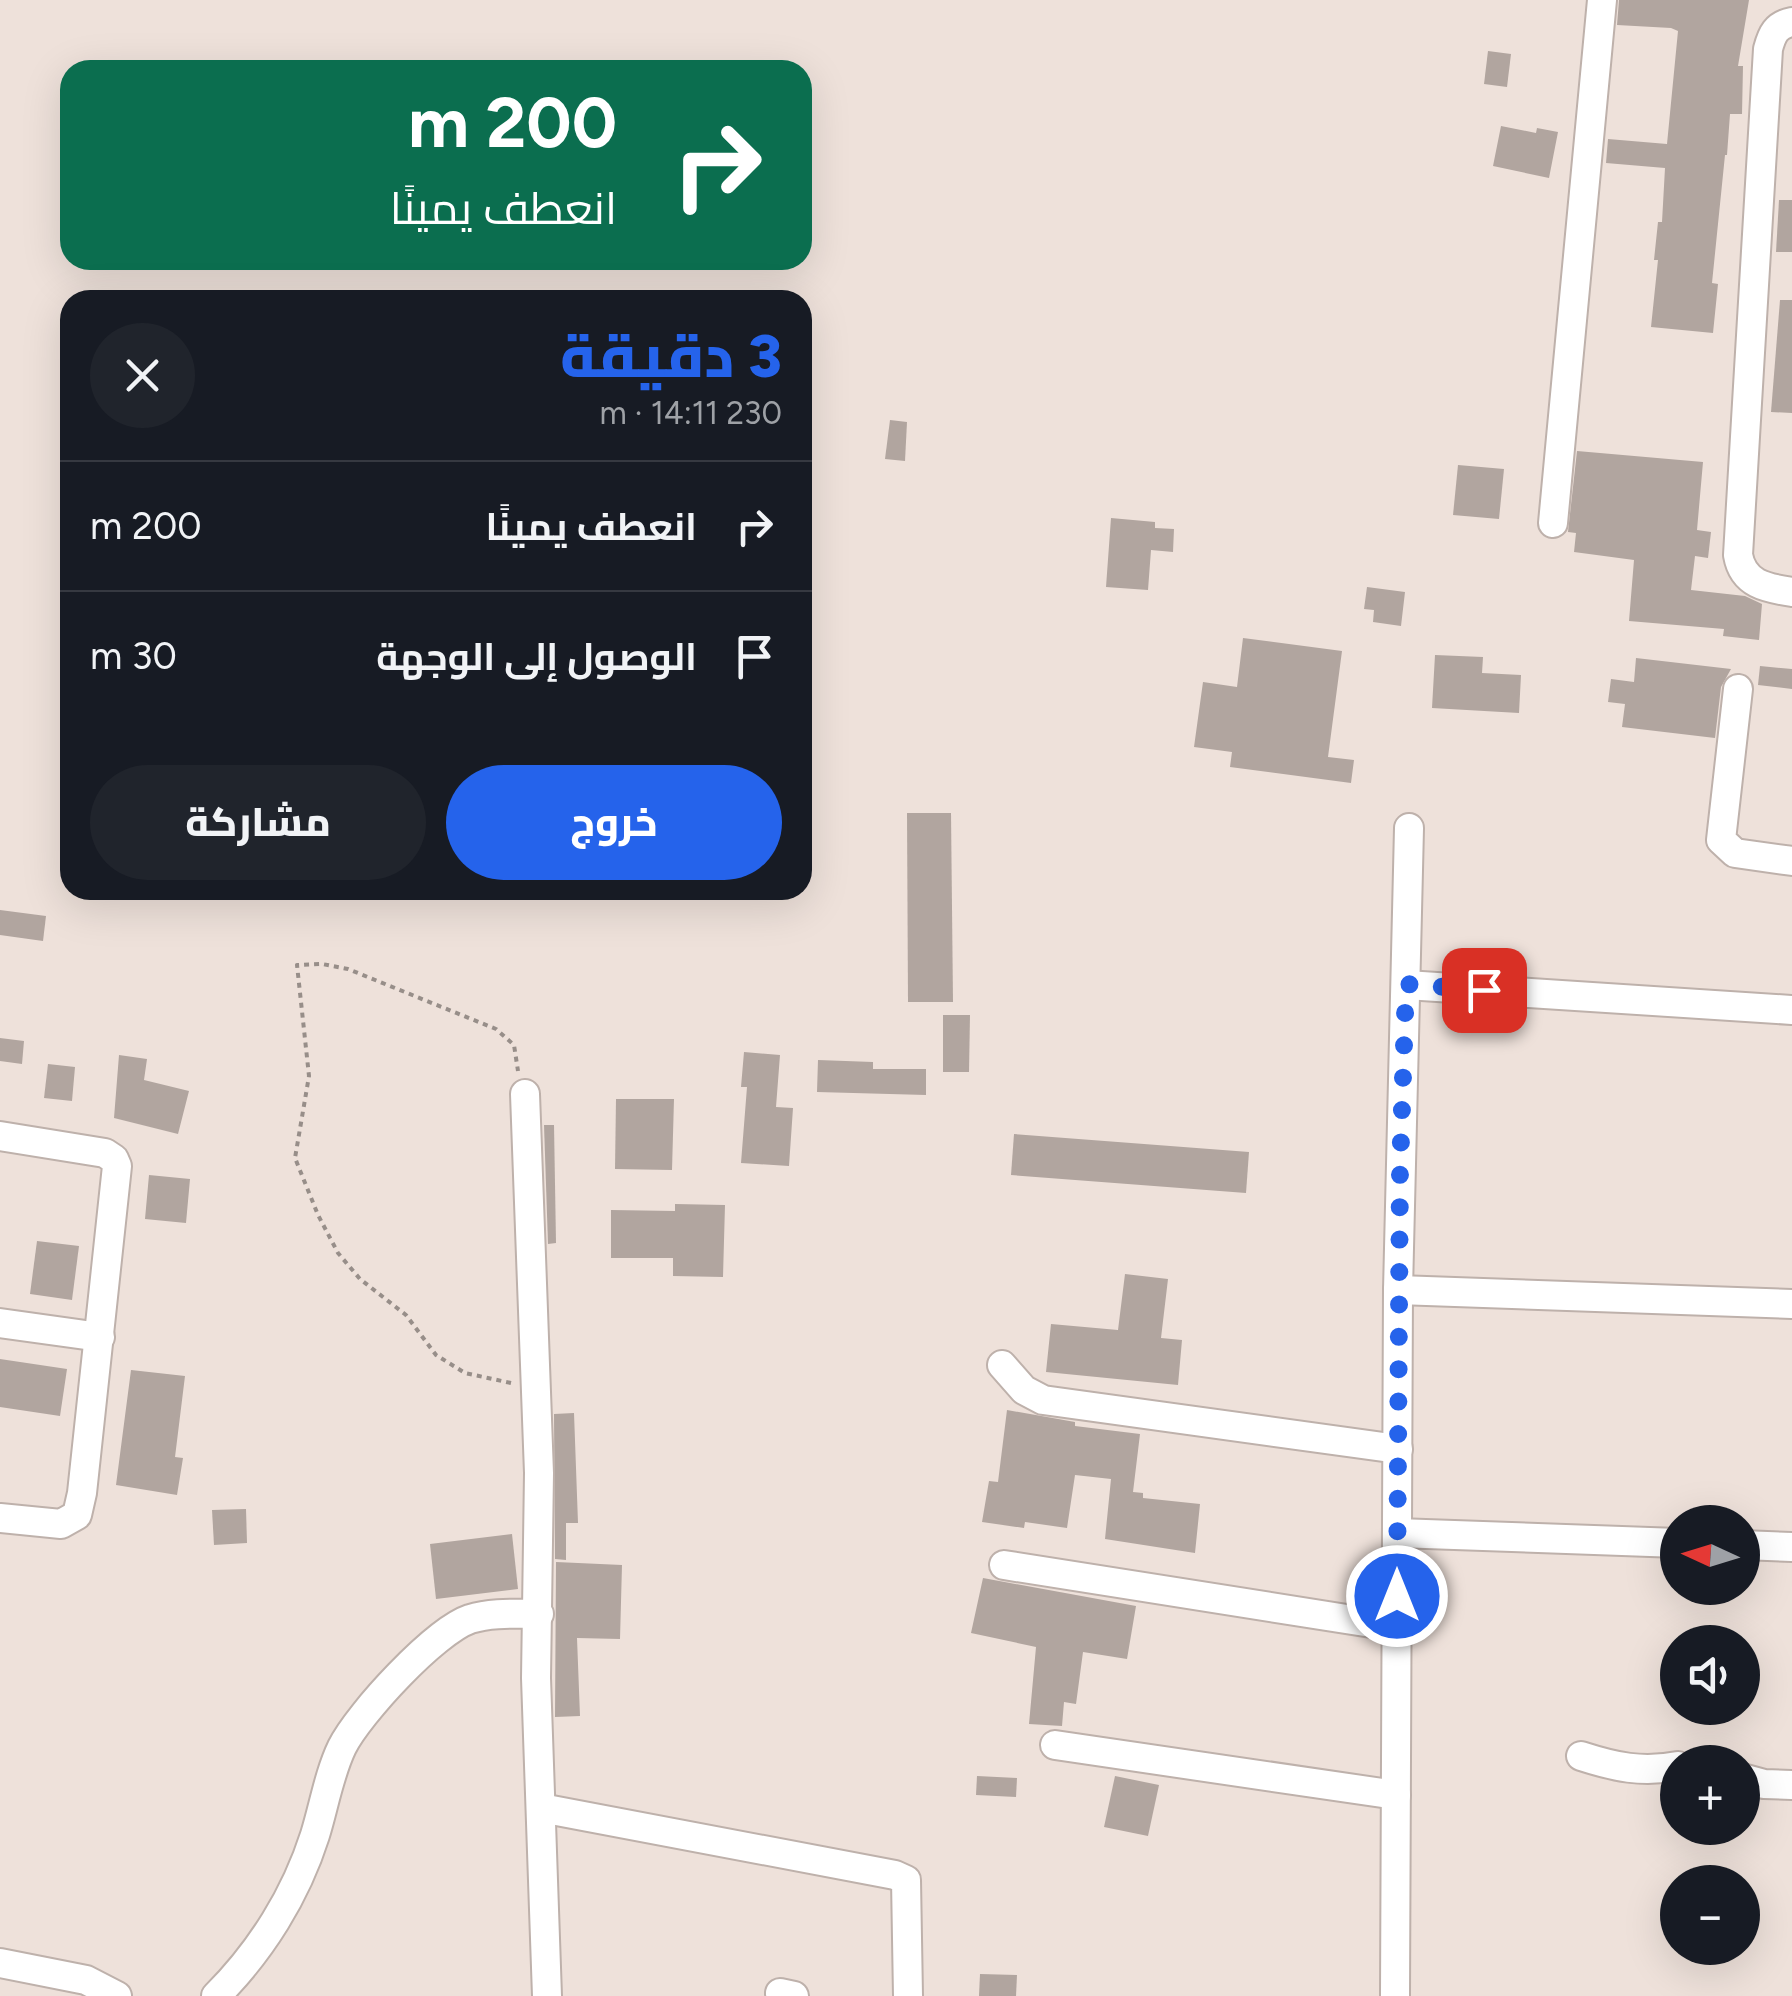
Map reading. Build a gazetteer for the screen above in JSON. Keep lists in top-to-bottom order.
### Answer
{
  "north": "left",
  "page": {
    "turn": ["200 m", "انعطف يمينًا"],
    "heading": ["3 دقيقة", "230 m · 14:11"],
    "list": [
      {
        "name": "انعطف يمينًا",
        "value": "200 m"
      },
      {
        "name": "الوصول إلى الوجهة",
        "value": "30 m"
      }
    ],
    "buttons": ["خروج", "مشاركة"],
    "map_buttons": ["+", "−"]
  }
}
